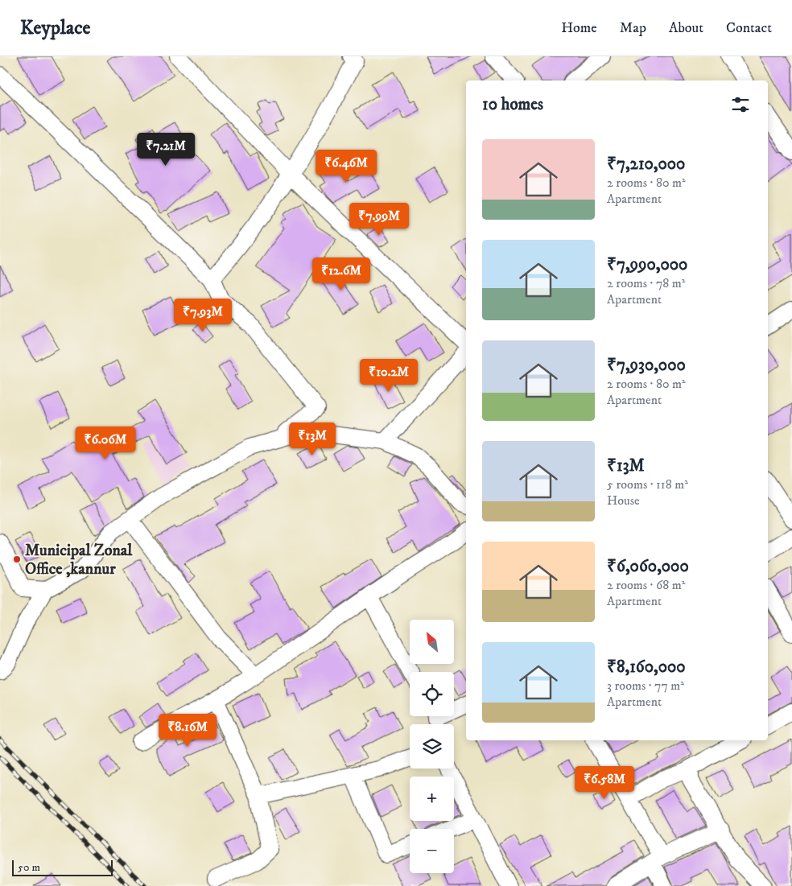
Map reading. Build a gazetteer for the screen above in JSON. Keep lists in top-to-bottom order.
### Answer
{
  "places": ["Municipal Zonal Office ,kannur"],
  "scale_bar": "50 m",
  "north": "top left",
  "page": {
    "header": "Keyplace",
    "nav": [
      "Home",
      "Map",
      "About",
      "Contact"
    ],
    "heading": "10 homes",
    "list": [
      {
        "name": "₹7,210,000",
        "note": "2 rooms · 80 m² · Apartment"
      },
      {
        "name": "₹7,990,000",
        "note": "2 rooms · 78 m² · Apartment"
      },
      {
        "name": "₹7,930,000",
        "note": "2 rooms · 80 m² · Apartment"
      },
      {
        "name": "₹13M",
        "note": "5 rooms · 118 m² · House"
      },
      {
        "name": "₹6,060,000",
        "note": "2 rooms · 68 m² · Apartment"
      },
      {
        "name": "₹8,160,000",
        "note": "3 rooms · 77 m² · Apartment"
      }
    ],
    "price": [
      "₹7.21M",
      "₹6.46M",
      "₹7.99M",
      "₹12.6M",
      "₹7.93M",
      "₹10.2M",
      "₹13M",
      "₹6.06M",
      "₹8.16M",
      "₹6.58M"
    ],
    "map_buttons": ["+", "−"],
    "scale": "50 m"
  }
}
